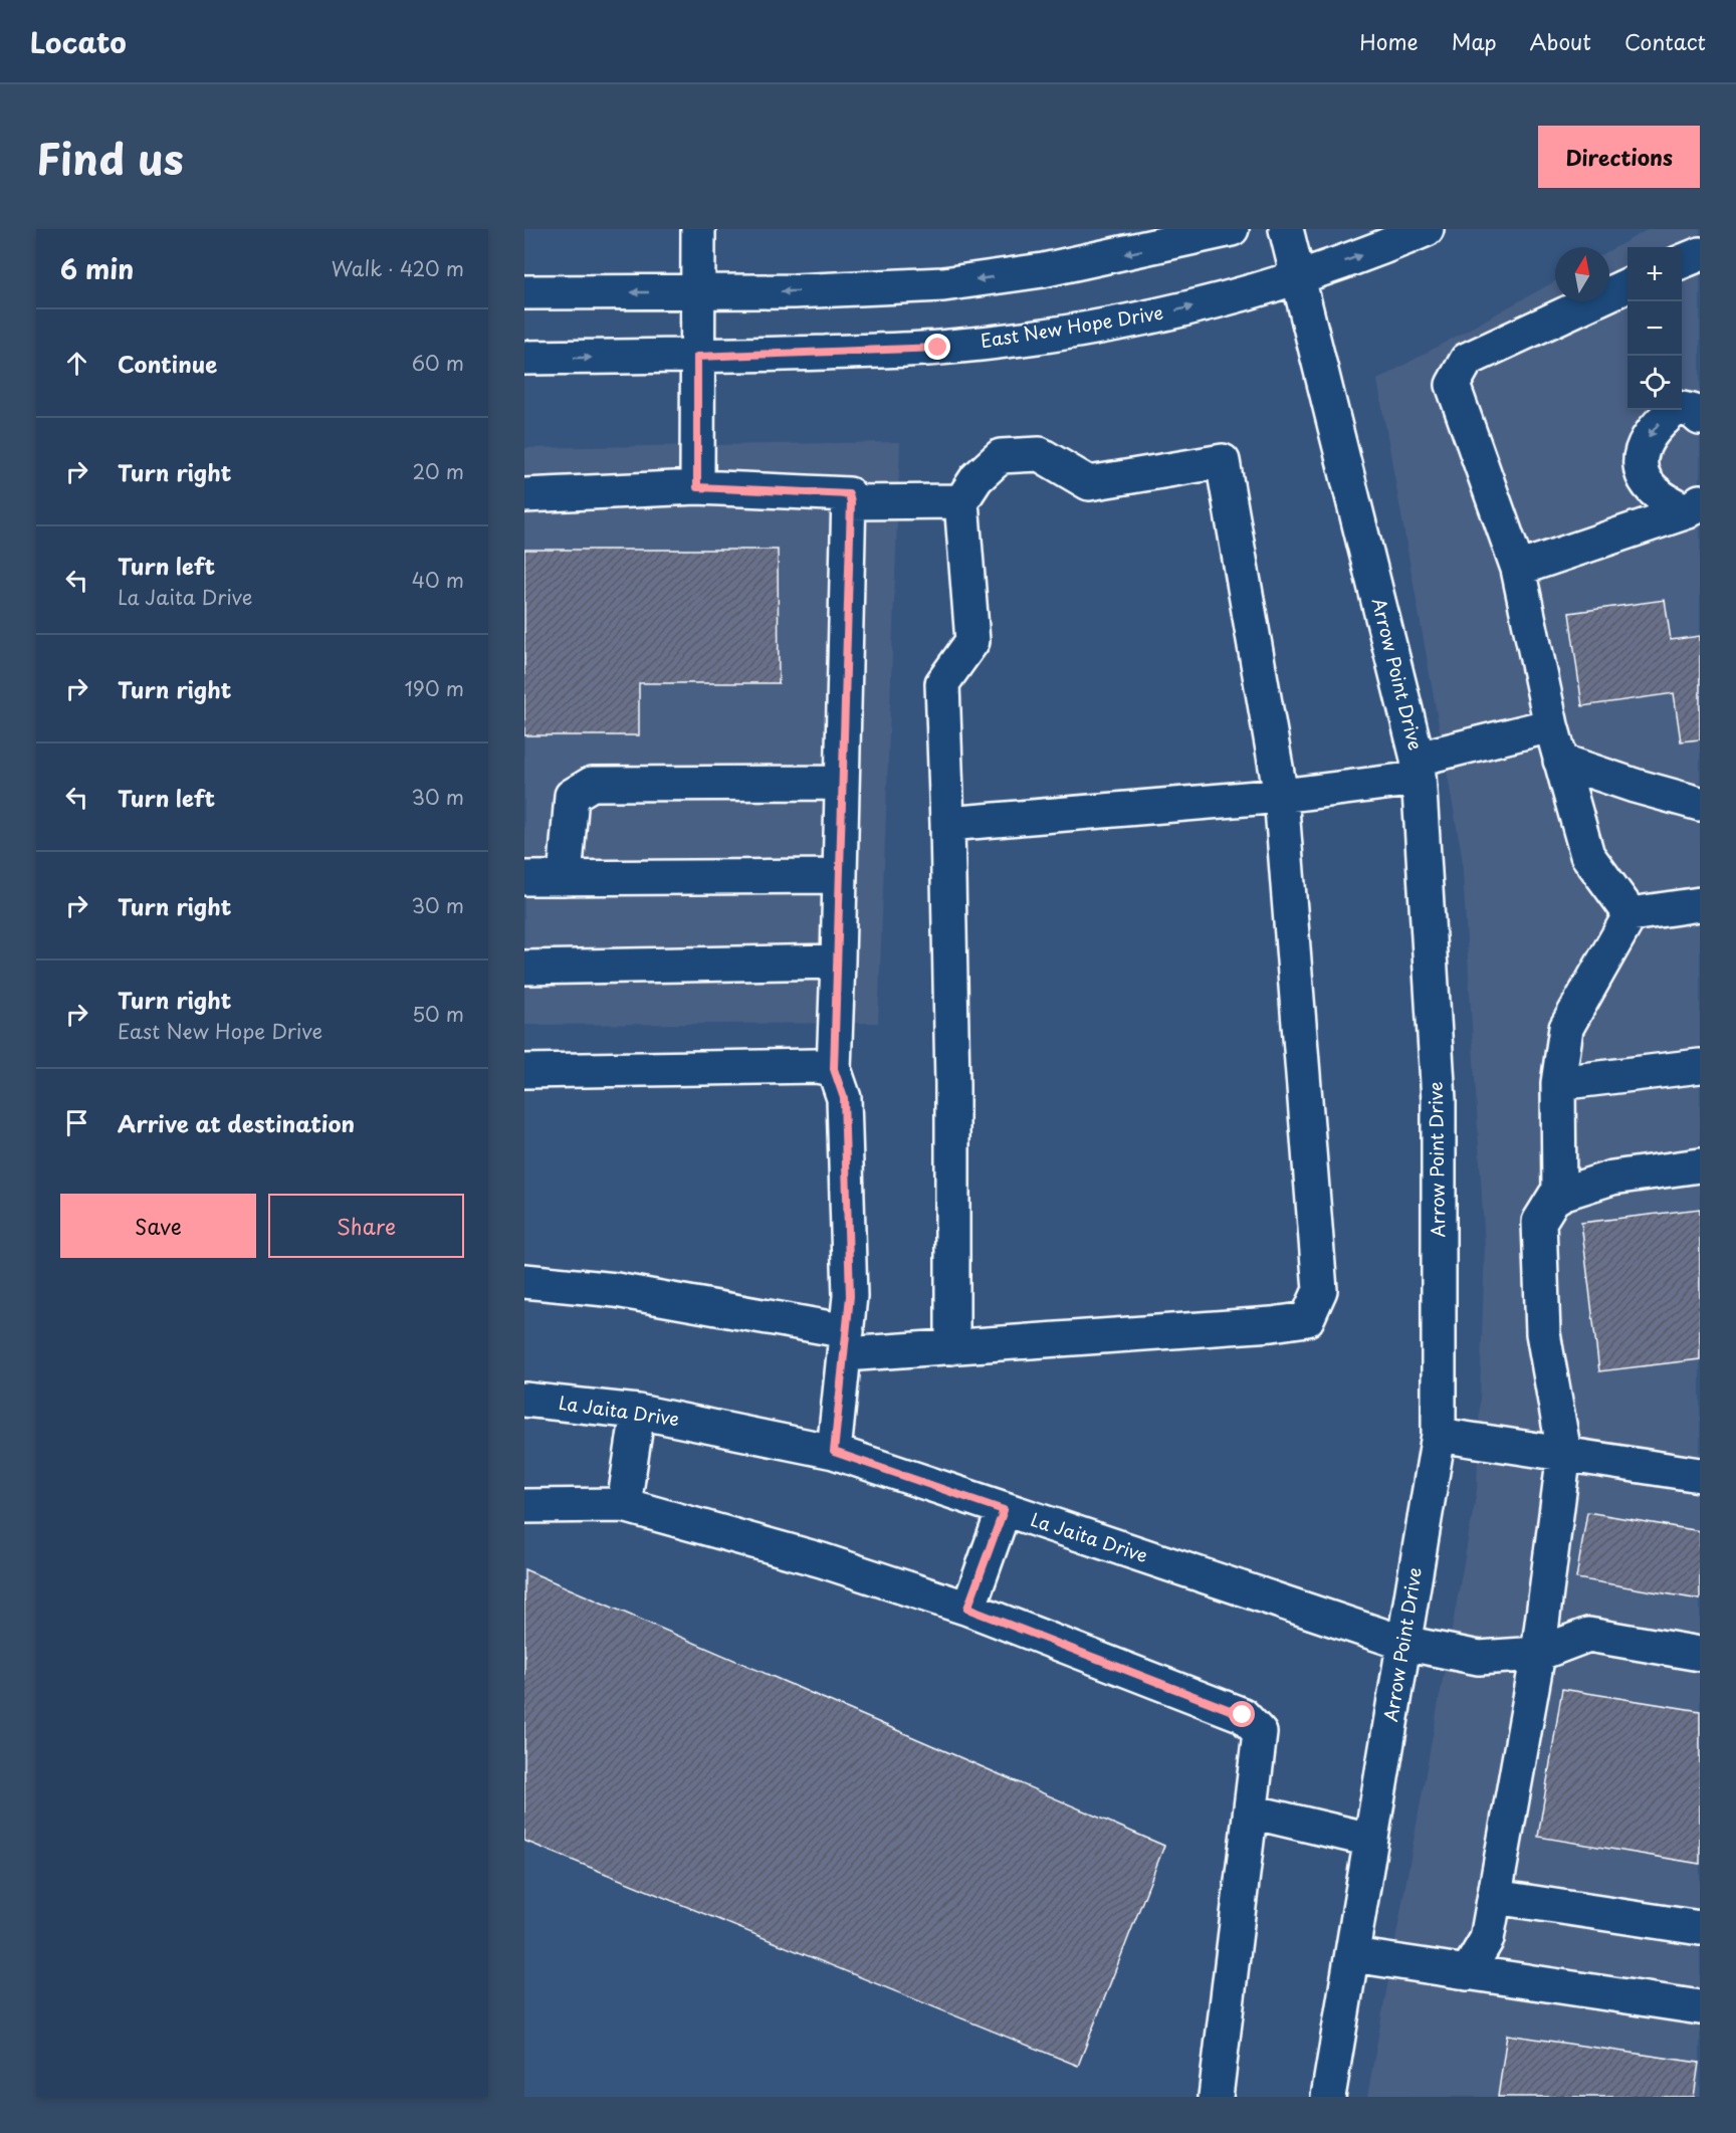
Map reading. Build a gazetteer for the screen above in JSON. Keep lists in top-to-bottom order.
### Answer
{
  "streets": {
    "street": ["East New Hope Drive", "Arrow Point Drive", "La Jaita Drive"]
  },
  "crossings": [
    ["East New Hope Drive", "Arrow Point Drive"],
    ["Arrow Point Drive", "La Jaita Drive"]
  ],
  "north": "top",
  "page": {
    "header": "Locato",
    "nav": [
      "Home",
      "Map",
      "About",
      "Contact"
    ],
    "title": "Find us",
    "buttons": [
      "Directions",
      ["Save", "Share"]
    ],
    "heading": ["6 min", "Walk · 420 m"],
    "map_buttons": ["+", "−"],
    "list": [
      ["Continue", "60 m"],
      ["Turn right", "20 m"],
      ["Turn left", "La Jaita Drive", "40 m"],
      ["Turn right", "190 m"],
      ["Turn left", "30 m"],
      ["Turn right", "30 m"],
      ["Turn right", "East New Hope Drive", "50 m"],
      "Arrive at destination"
    ]
  }
}
